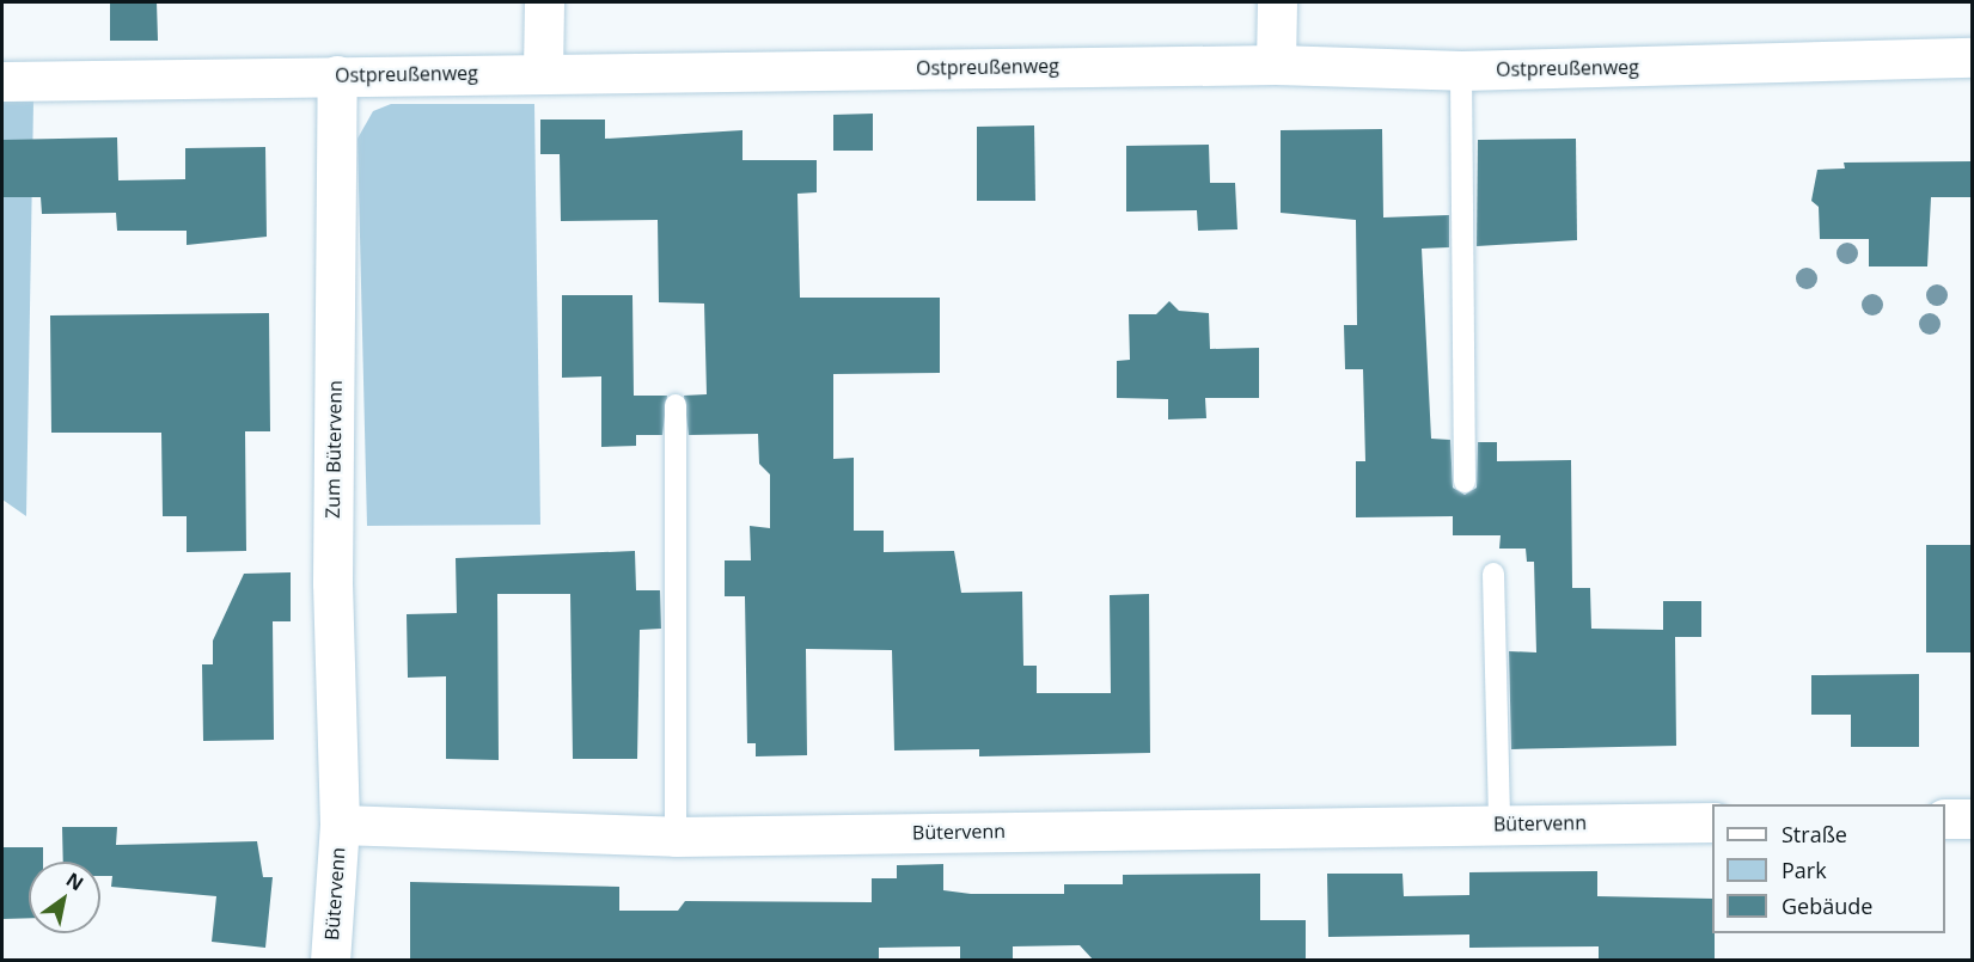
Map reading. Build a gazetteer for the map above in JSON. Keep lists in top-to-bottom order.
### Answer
{
  "streets": {
    "street": ["Ostpreußenweg", "Zum Bütervenn", "Bütervenn"]
  },
  "crossings": [
    ["Ostpreußenweg", "Zum Bütervenn"],
    ["Zum Bütervenn", "Bütervenn"]
  ],
  "legend": ["Straße", "Park", "Gebäude"],
  "north": "top right"
}
